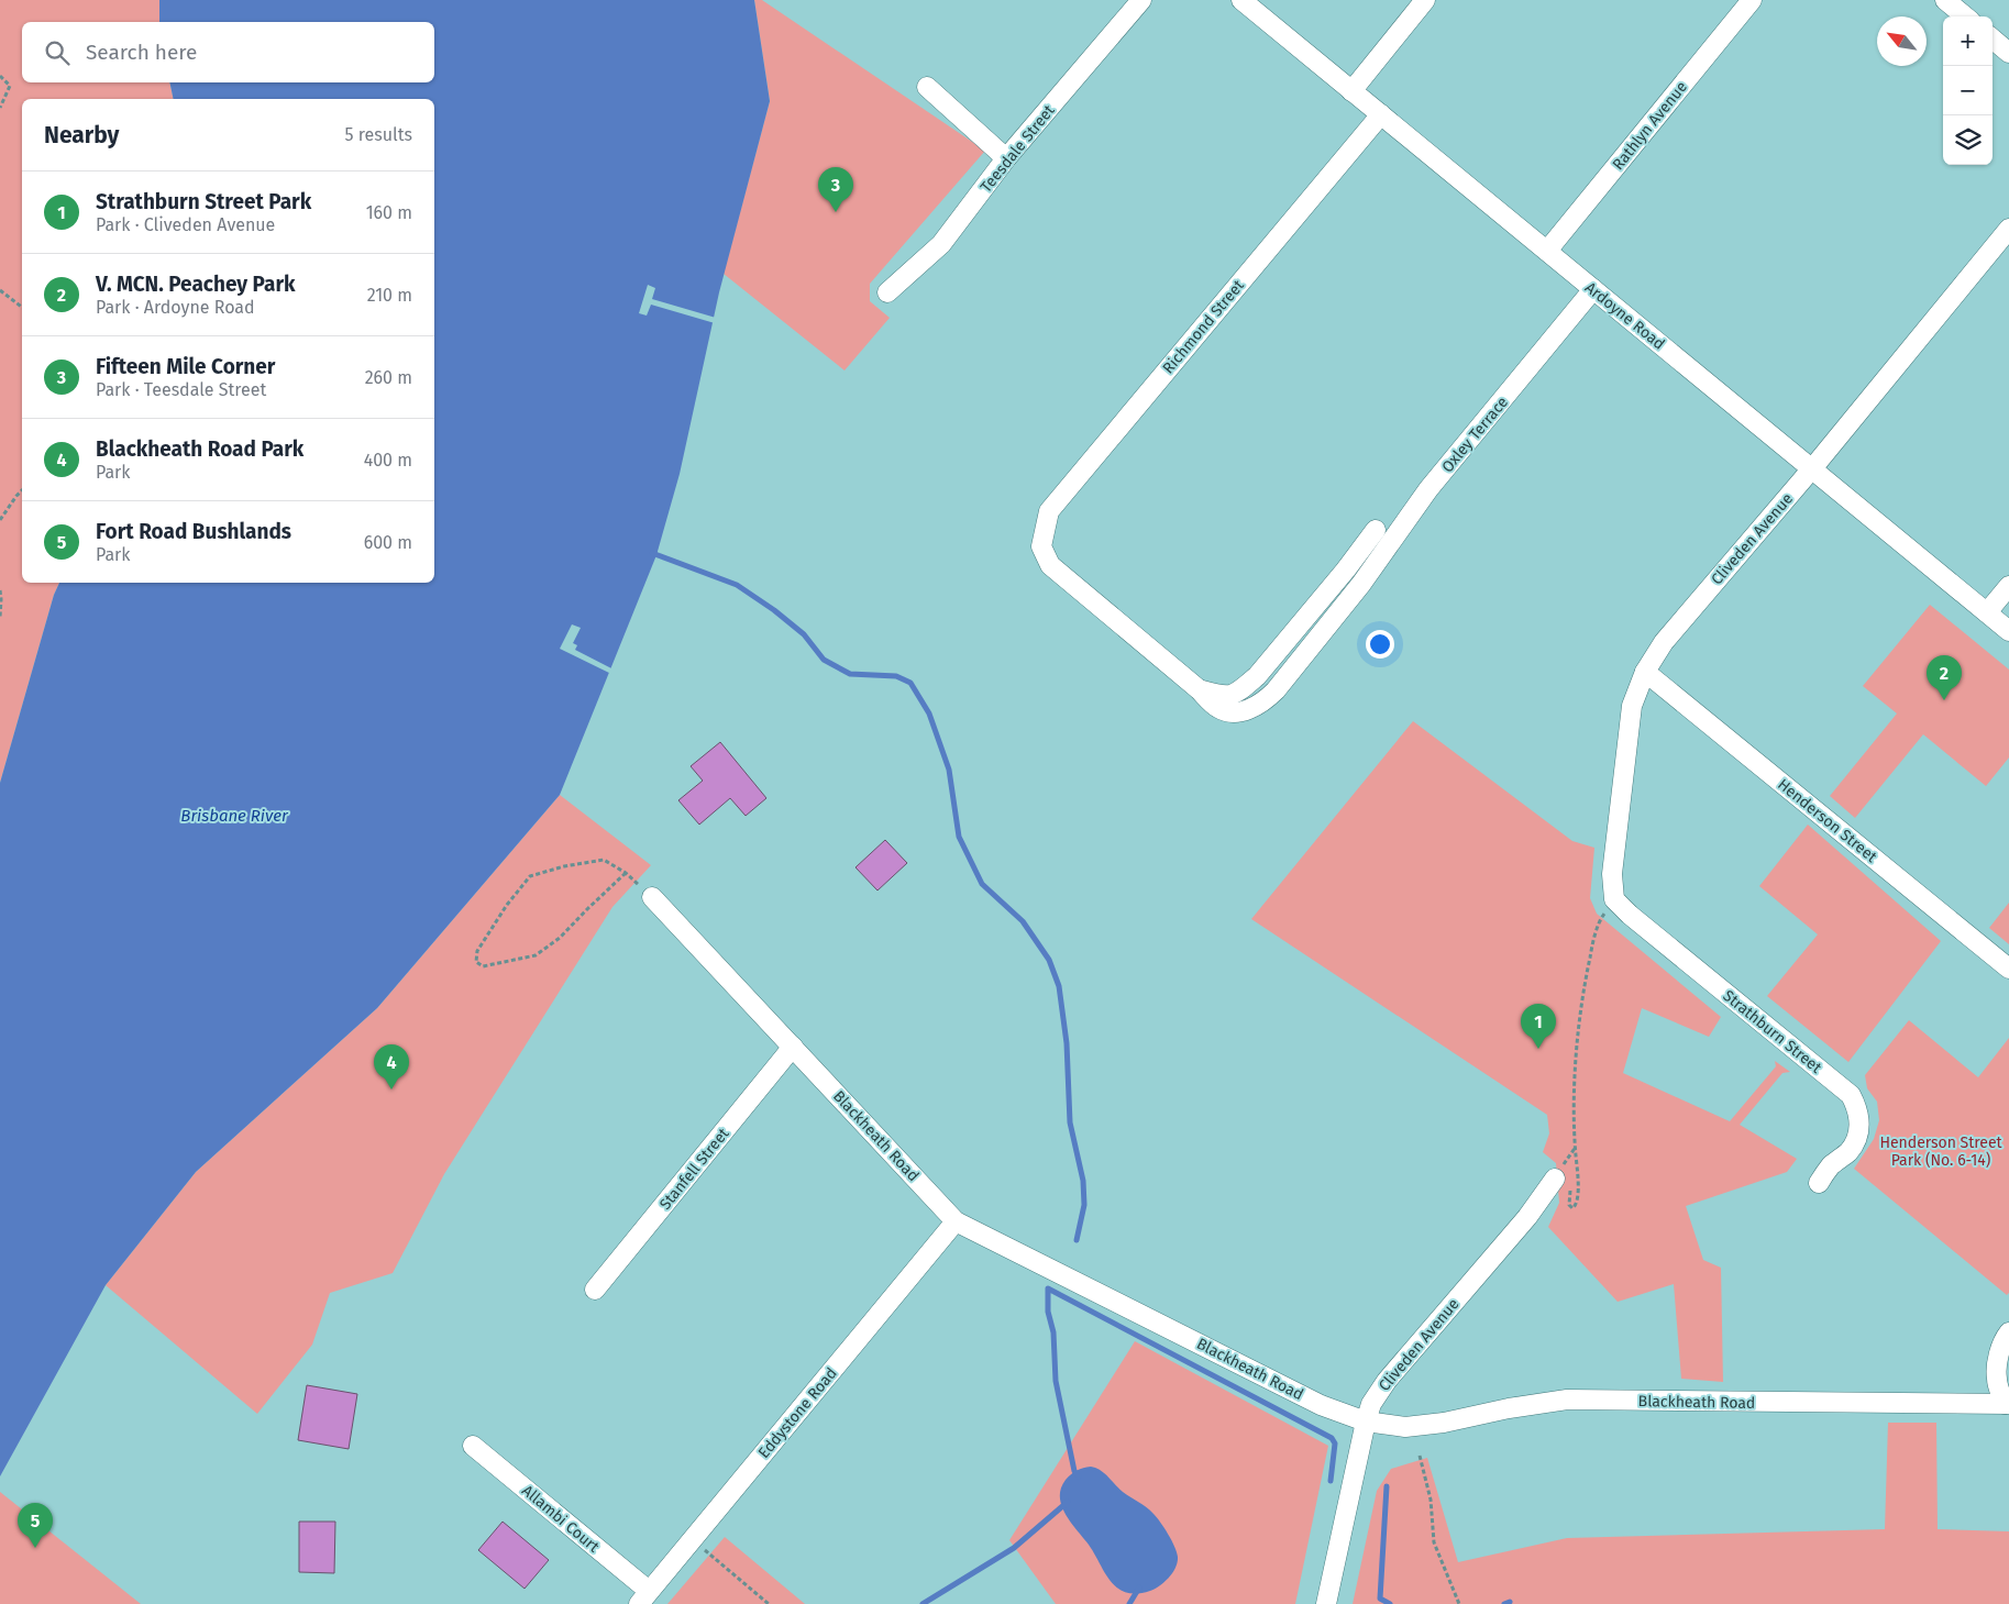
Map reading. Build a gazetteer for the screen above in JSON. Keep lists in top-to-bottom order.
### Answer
{
  "streets": {
    "street": [
      "Rathlyn Avenue",
      "Teesdale Street",
      "Ardoyne Road",
      "Richmond Street",
      "Oxley Terrace",
      "Cliveden Avenue",
      "Henderson Street",
      "Strathburn Street",
      "Blackheath Road",
      "Stanfell Street",
      "Eddystone Road",
      "Allambi Court"
    ]
  },
  "crossings": [
    ["Rathlyn Avenue", "Ardoyne Road"],
    ["Ardoyne Road", "Richmond Street"],
    ["Ardoyne Road", "Oxley Terrace"],
    ["Ardoyne Road", "Cliveden Avenue"],
    ["Richmond Street", "Oxley Terrace"],
    ["Cliveden Avenue", "Henderson Street"],
    ["Cliveden Avenue", "Strathburn Street"],
    ["Cliveden Avenue", "Blackheath Road"],
    ["Blackheath Road", "Stanfell Street"],
    ["Blackheath Road", "Eddystone Road"],
    ["Eddystone Road", "Allambi Court"]
  ],
  "water": ["Brisbane River"],
  "parks": ["Henderson Street Park (No. 6-14)"],
  "north": "top left",
  "page": {
    "map_buttons": ["+", "−"],
    "search": "Search here",
    "heading": ["Nearby", "5 results"],
    "pins": [
      "3",
      "2",
      "1",
      "4",
      "5"
    ],
    "list": [
      {
        "mark": "1",
        "name": "Strathburn Street Park",
        "note": "Park · Cliveden Avenue",
        "value": "160 m"
      },
      {
        "mark": "2",
        "name": "V. MCN. Peachey Park",
        "note": "Park · Ardoyne Road",
        "value": "210 m"
      },
      {
        "mark": "3",
        "name": "Fifteen Mile Corner",
        "note": "Park · Teesdale Street",
        "value": "260 m"
      },
      {
        "mark": "4",
        "name": "Blackheath Road Park",
        "note": "Park",
        "value": "400 m"
      },
      {
        "mark": "5",
        "name": "Fort Road Bushlands",
        "note": "Park",
        "value": "600 m"
      }
    ]
  }
}
